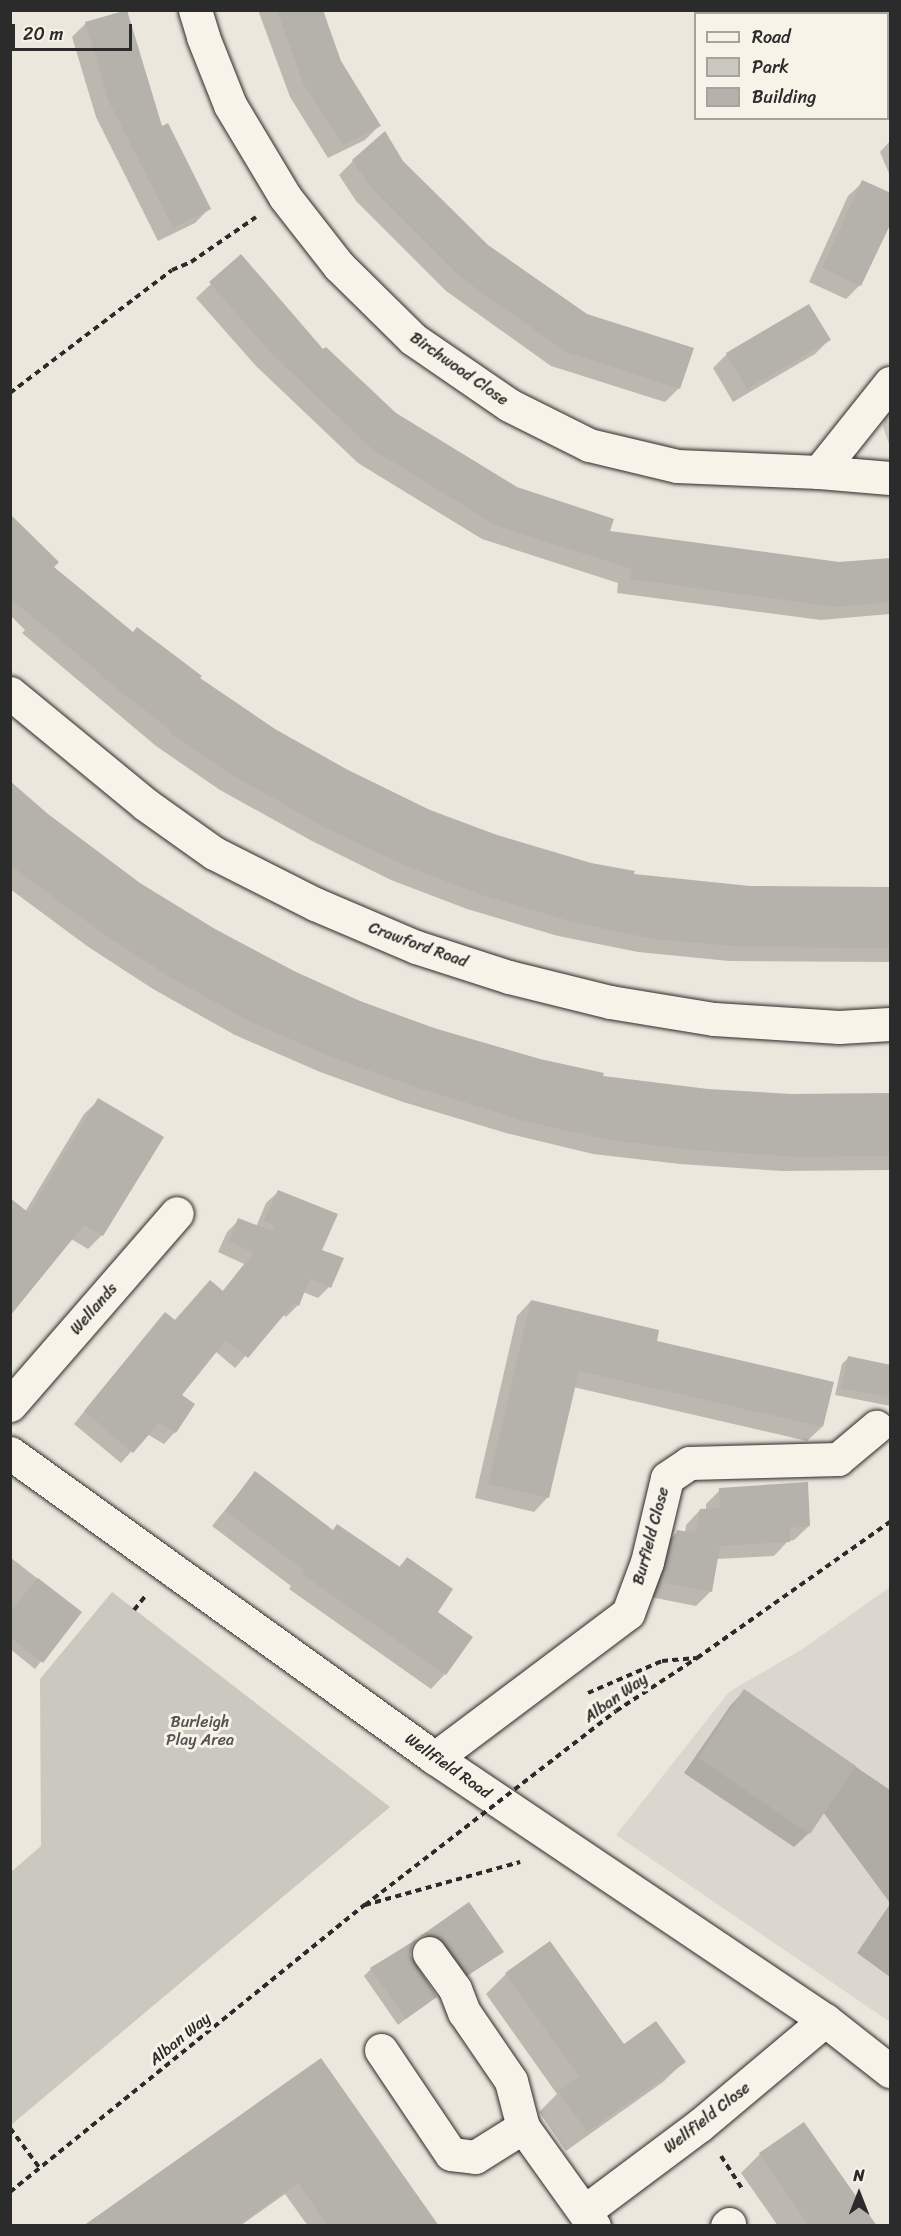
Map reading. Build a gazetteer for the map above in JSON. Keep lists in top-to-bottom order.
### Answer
{
  "streets": {
    "street": [
      "Birchwood Close",
      "Crawford Road",
      "Wellands",
      "Burfield Close",
      "Wellfield Road",
      "Wellfield Close"
    ],
    "path": ["Alban Way"]
  },
  "crossings": [
    ["Burfield Close", "Wellfield Road"],
    ["Wellfield Road", "Wellfield Close"]
  ],
  "parks": ["Burleigh Play Area"],
  "legend": ["Road", "Park", "Building"],
  "scale_bar": "20 m",
  "north": "top"
}
